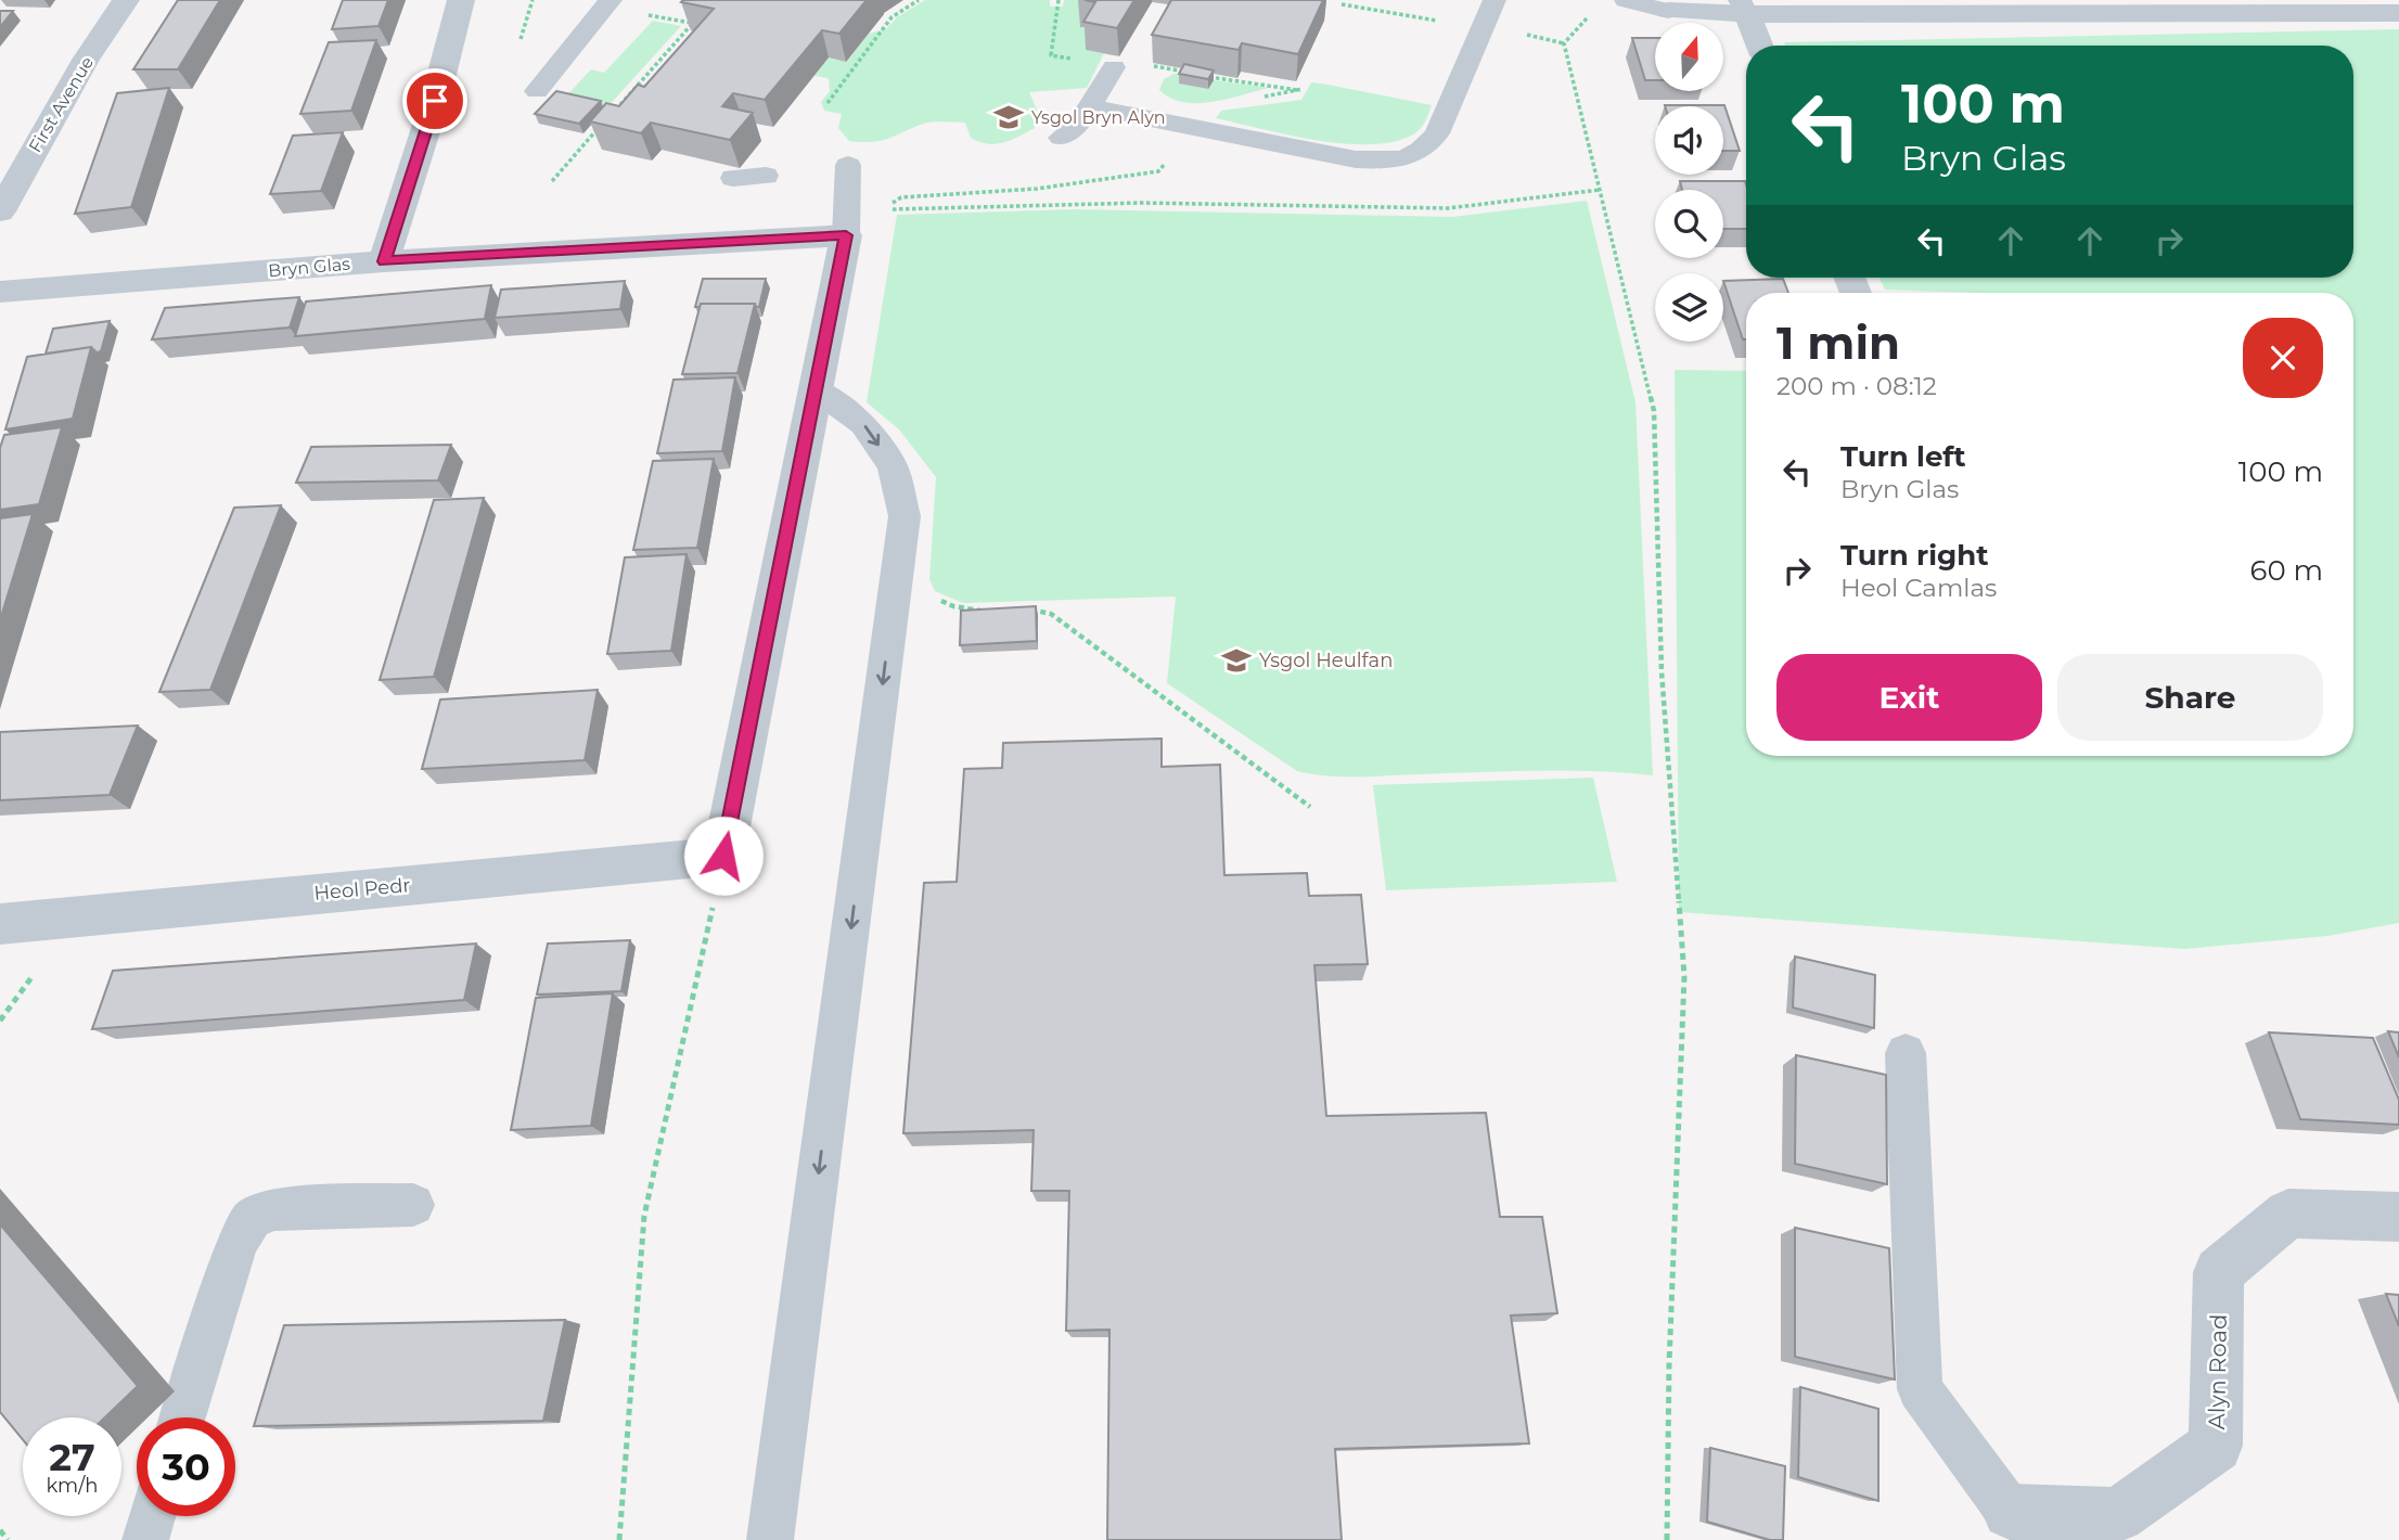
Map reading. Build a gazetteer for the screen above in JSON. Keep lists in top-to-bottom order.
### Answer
{
  "streets": {
    "street": [
      "First Avenue",
      "Bryn Glas",
      "Heol Pedr",
      "Alyn Road"
    ]
  },
  "places": {
    "school or university": ["Ysgol Bryn Alyn", "Ysgol Heulfan"]
  },
  "north": "top",
  "page": {
    "turn": ["100 m", "Bryn Glas"],
    "heading": ["1 min", "200 m · 08:12"],
    "list": [
      {
        "name": "Turn left",
        "note": "Bryn Glas",
        "value": "100 m"
      },
      {
        "name": "Turn right",
        "note": "Heol Camlas",
        "value": "60 m"
      }
    ],
    "buttons": ["Exit", "Share"],
    "speed": "27 km/h",
    "limit": "30"
  }
}
